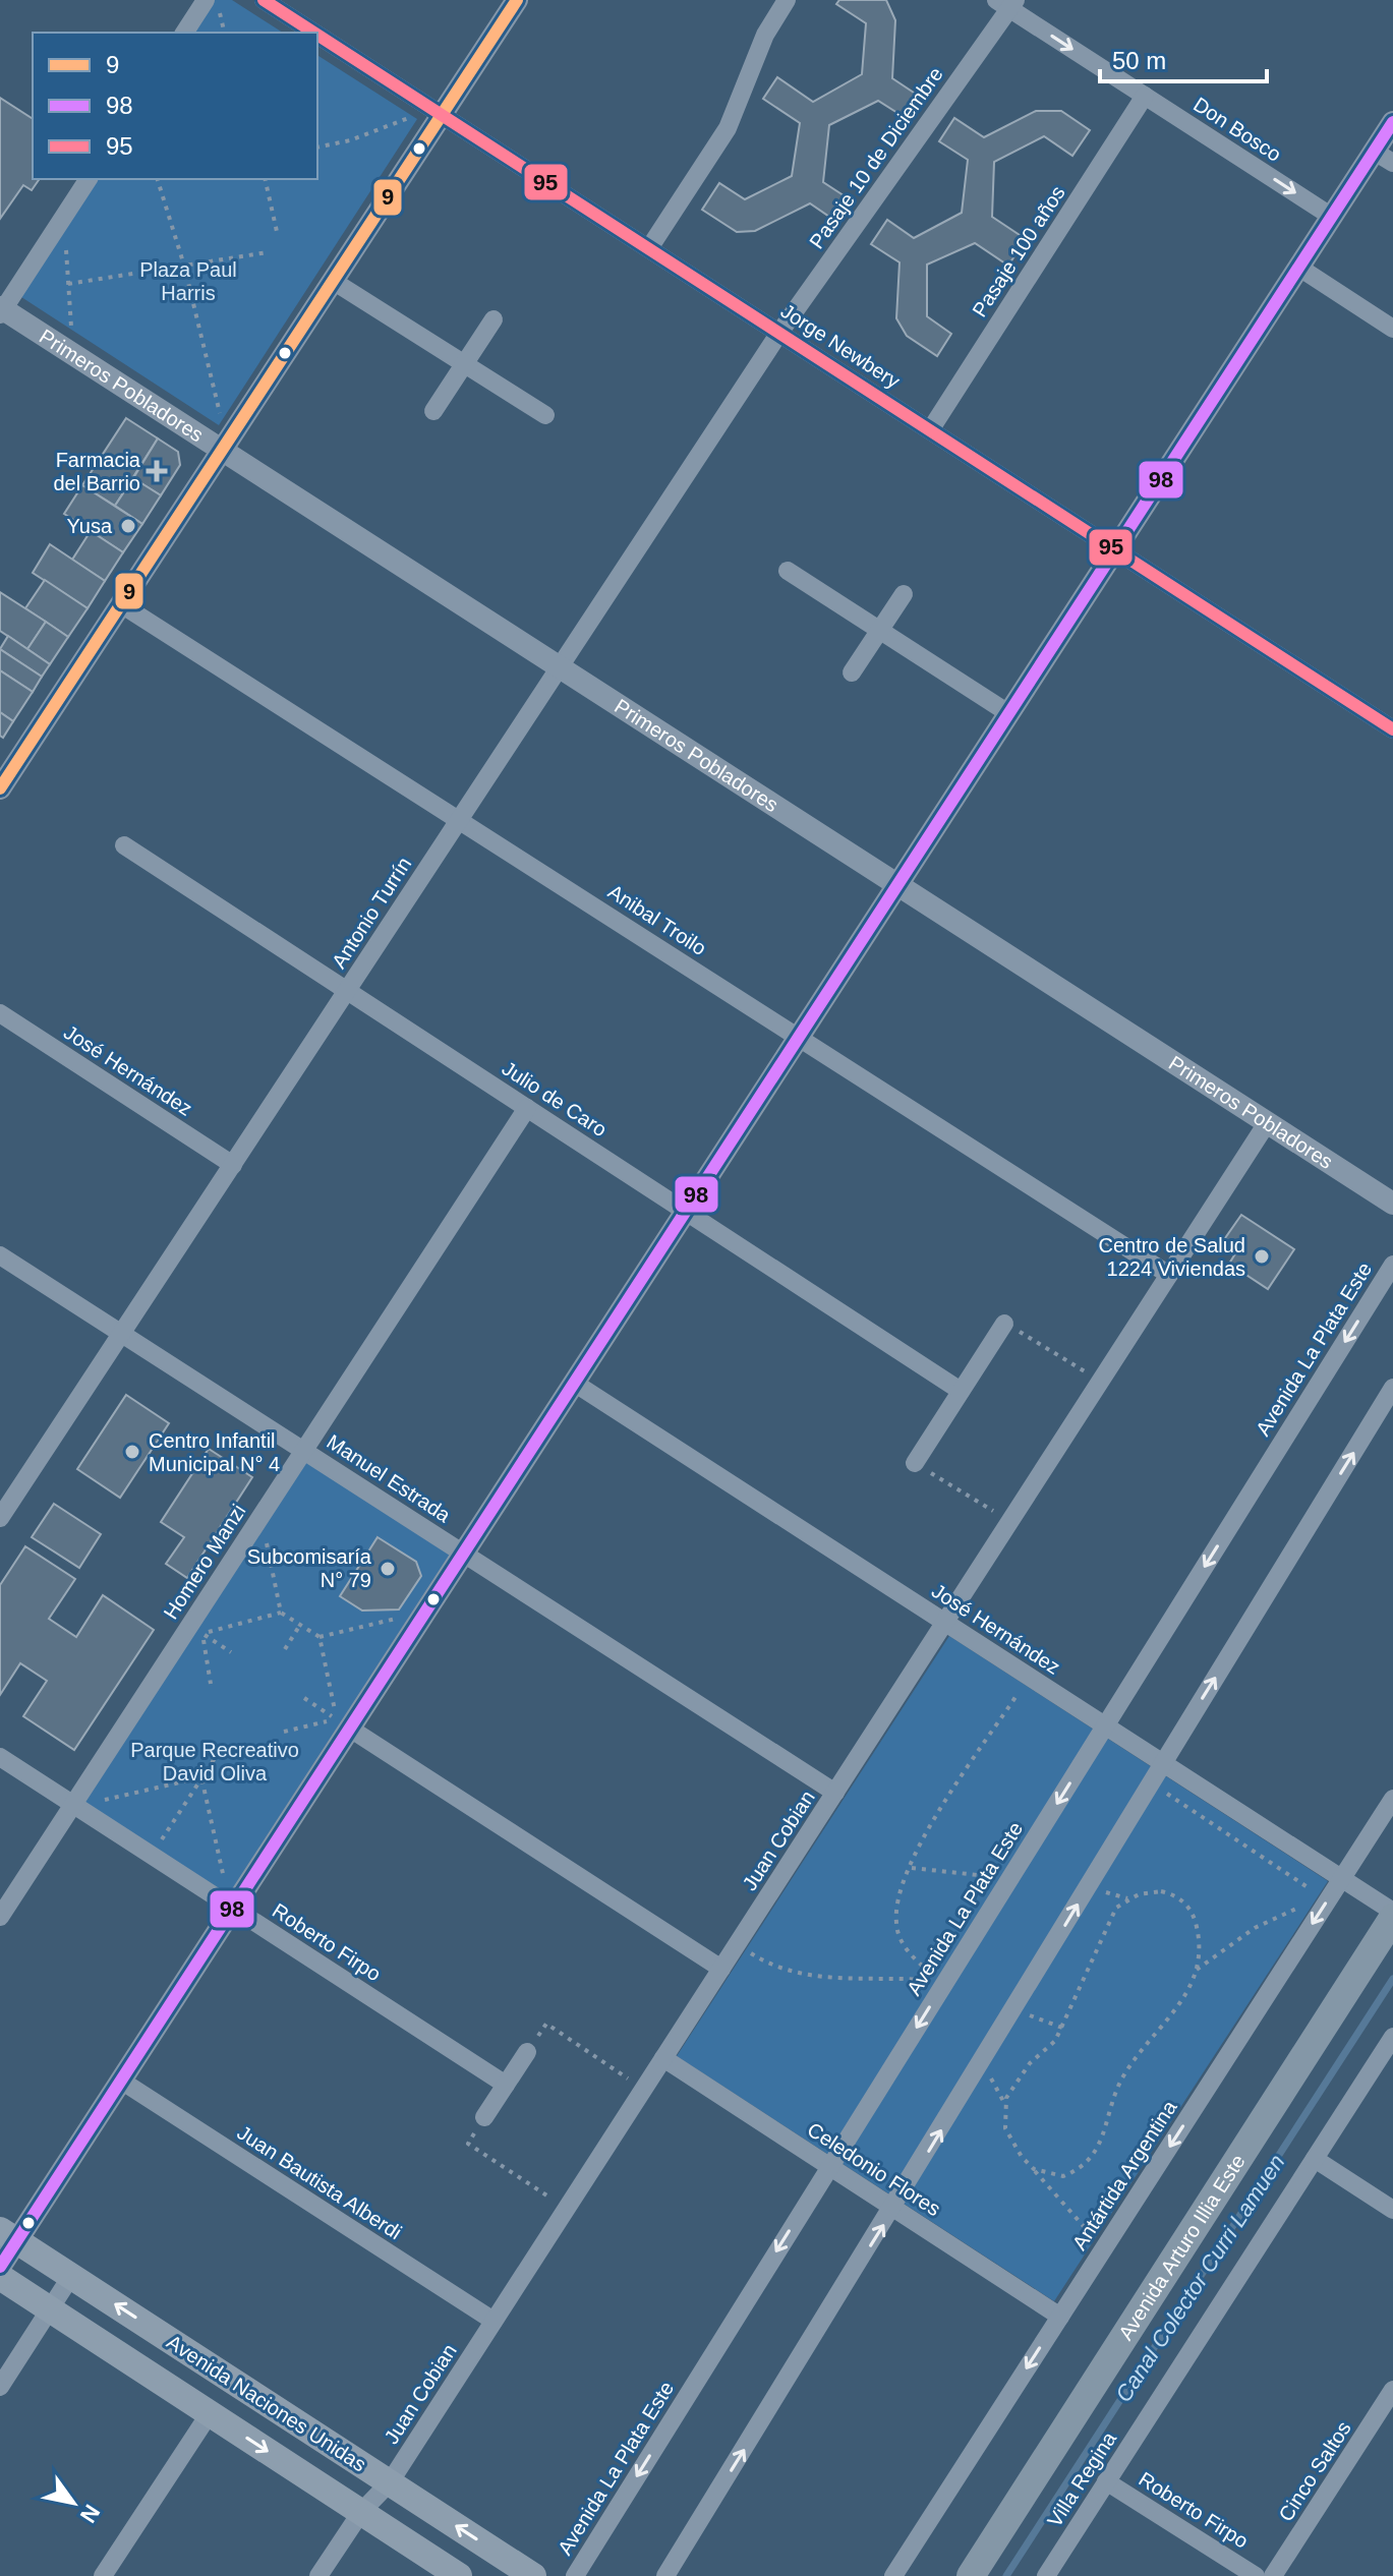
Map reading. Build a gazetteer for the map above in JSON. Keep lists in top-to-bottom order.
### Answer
{
  "streets": {
    "main road": ["Avenida Arturo Illia Este", "Avenida Naciones Unidas"],
    "street": [
      "Don Bosco",
      "Pasaje 10 de Diciembre",
      "Pasaje 100 años",
      "Jorge Newbery",
      "Primeros Pobladores",
      "Antonio Turrín",
      "Anibal Troilo",
      "José Hernández",
      "Julio de Caro",
      "Avenida La Plata Este",
      "Manuel Estrada",
      "Homero Manzi",
      "Juan Cobian",
      "Roberto Firpo",
      "Celedonio Flores",
      "Antártida Argentina",
      "Juan Bautista Alberdi",
      "Cinco Saltos",
      "Villa Regina"
    ]
  },
  "crossings": [
    ["Don Bosco", "Pasaje 10 de Diciembre"],
    ["Don Bosco", "Pasaje 100 años"],
    ["Pasaje 10 de Diciembre", "Jorge Newbery"],
    ["Pasaje 10 de Diciembre", "Antonio Turrín"],
    ["Pasaje 100 años", "Jorge Newbery"],
    ["Jorge Newbery", "Antonio Turrín"],
    ["Primeros Pobladores", "Antonio Turrín"],
    ["Primeros Pobladores", "Juan Cobian"],
    ["Antonio Turrín", "Anibal Troilo"],
    ["Antonio Turrín", "José Hernández"],
    ["Antonio Turrín", "Julio de Caro"],
    ["Antonio Turrín", "Manuel Estrada"],
    ["Anibal Troilo", "Juan Cobian"],
    ["José Hernández", "Avenida La Plata Este"],
    ["José Hernández", "Juan Cobian"],
    ["José Hernández", "Antártida Argentina"],
    ["Julio de Caro", "Homero Manzi"],
    ["Avenida La Plata Este", "Celedonio Flores"],
    ["Manuel Estrada", "Homero Manzi"],
    ["Manuel Estrada", "Juan Cobian"],
    ["Homero Manzi", "Roberto Firpo"],
    ["Juan Cobian", "Celedonio Flores"],
    ["Juan Cobian", "Juan Bautista Alberdi"],
    ["Juan Cobian", "Avenida Naciones Unidas"],
    ["Roberto Firpo", "Villa Regina"],
    ["Celedonio Flores", "Antártida Argentina"]
  ],
  "one_way": ["Don Bosco", "Antártida Argentina"],
  "water": ["Canal Colector Curri Lamuen"],
  "parks": ["Plaza Paul Harris", "Parque Recreativo David Oliva"],
  "places": {
    "health": ["Farmacia del Barrio"],
    "other": [
      "Yusa",
      "Centro de Salud 1224 Viviendas",
      "Centro Infantil Municipal N° 4",
      "Subcomisaría N° 79"
    ]
  },
  "lines": ["transit line 9", "transit line 95", "transit line 98"],
  "legend": ["9", "98", "95"],
  "scale_bar": "50 m",
  "north": "bottom right"
}
